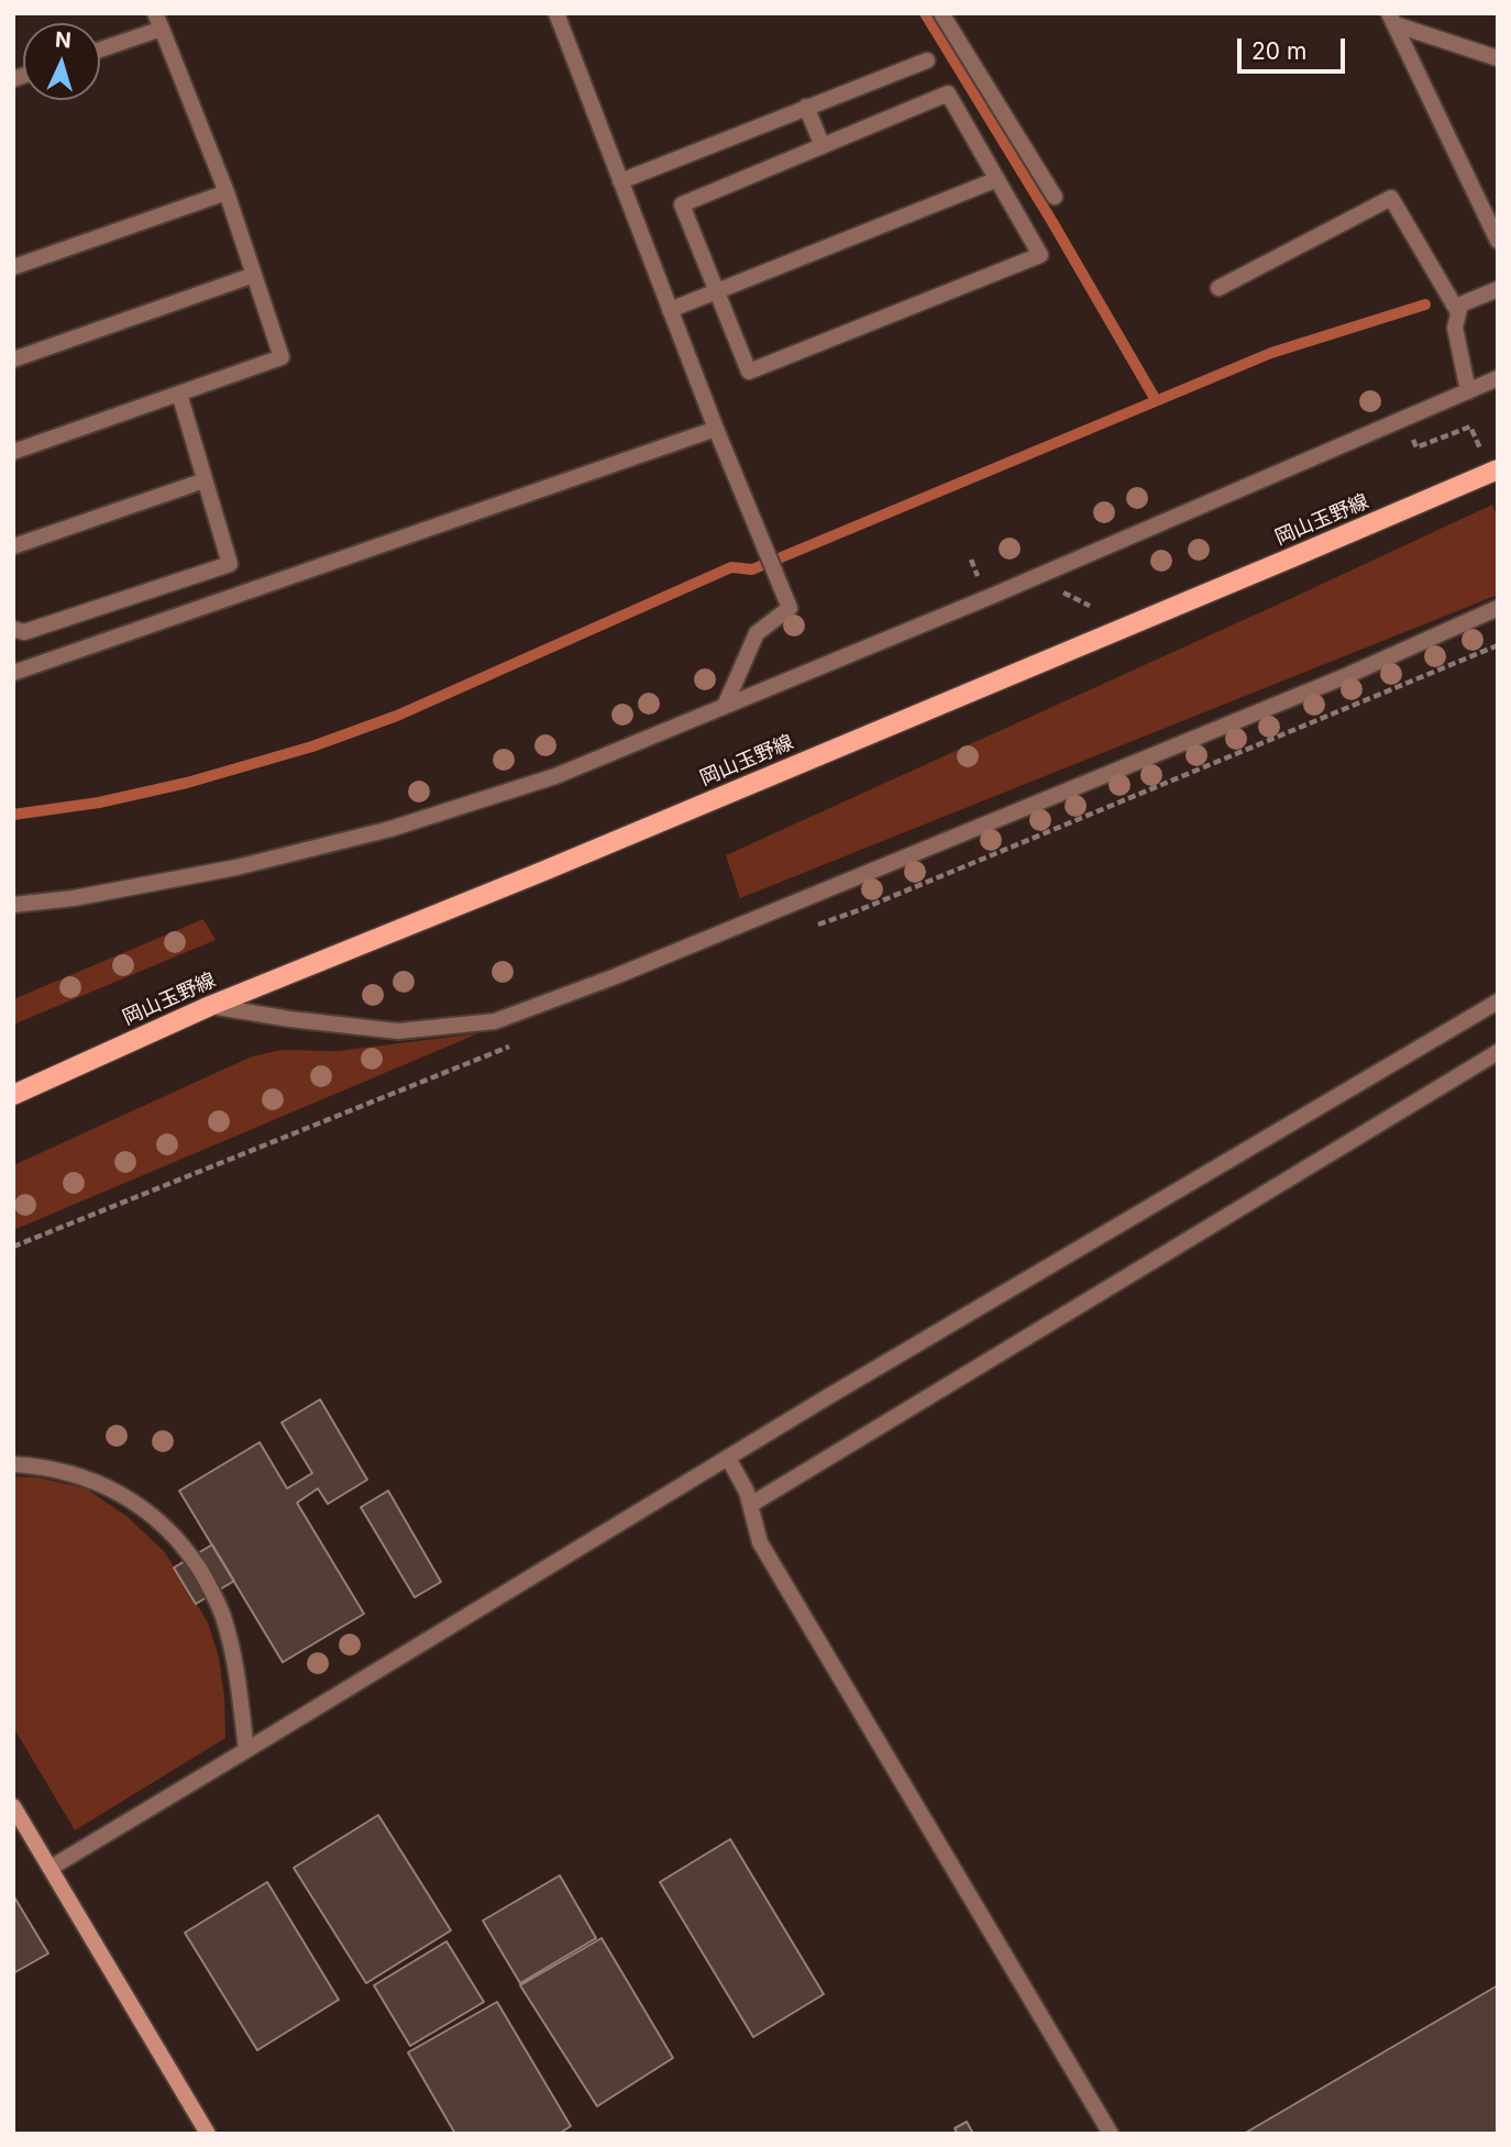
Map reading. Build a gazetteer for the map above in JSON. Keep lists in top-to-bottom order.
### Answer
{
  "streets": {
    "main road": ["岡山玉野線"]
  },
  "scale_bar": "20 m",
  "north": "top"
}
